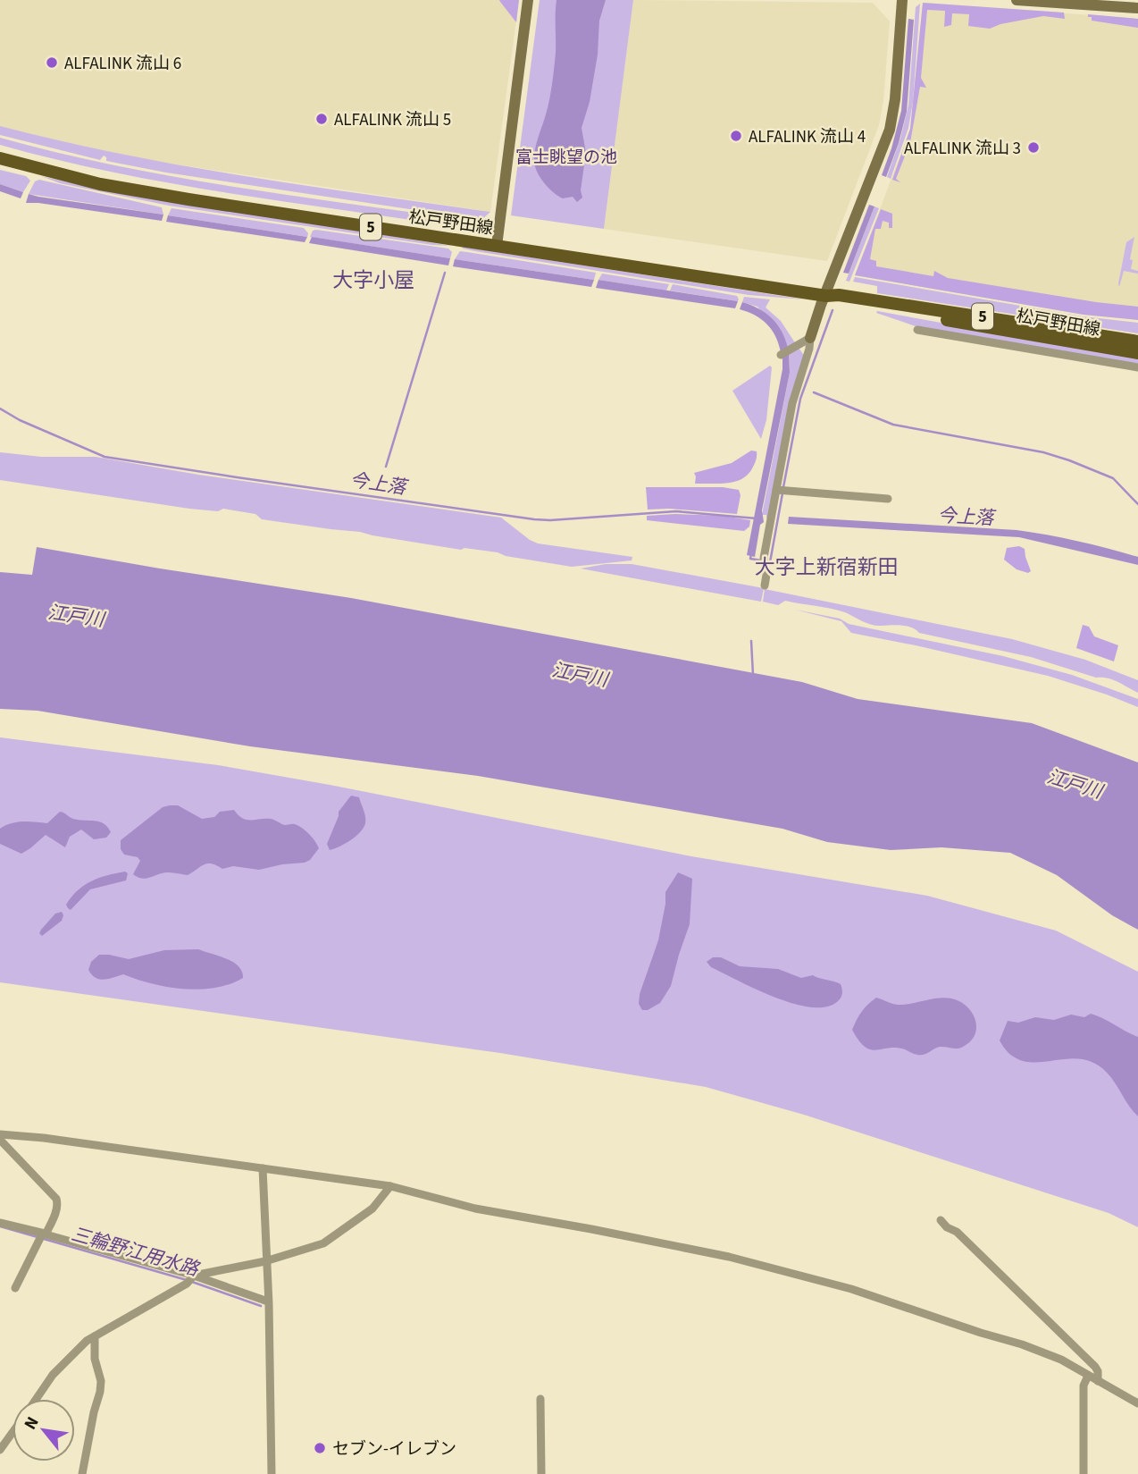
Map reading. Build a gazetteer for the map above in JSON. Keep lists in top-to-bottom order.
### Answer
{
  "streets": {
    "main road": ["松戸野田線", "5"]
  },
  "districts": ["大字小屋", "大字上新宿新田"],
  "water": ["今上落", "江戸川", "三輪野江用水路"],
  "parks": ["富士眺望の池"],
  "places": [
    "ALFALINK 流山 6",
    "ALFALINK 流山 5",
    "ALFALINK 流山 4",
    "ALFALINK 流山 3",
    "セブン-イレブン"
  ],
  "north": "top left"
}
